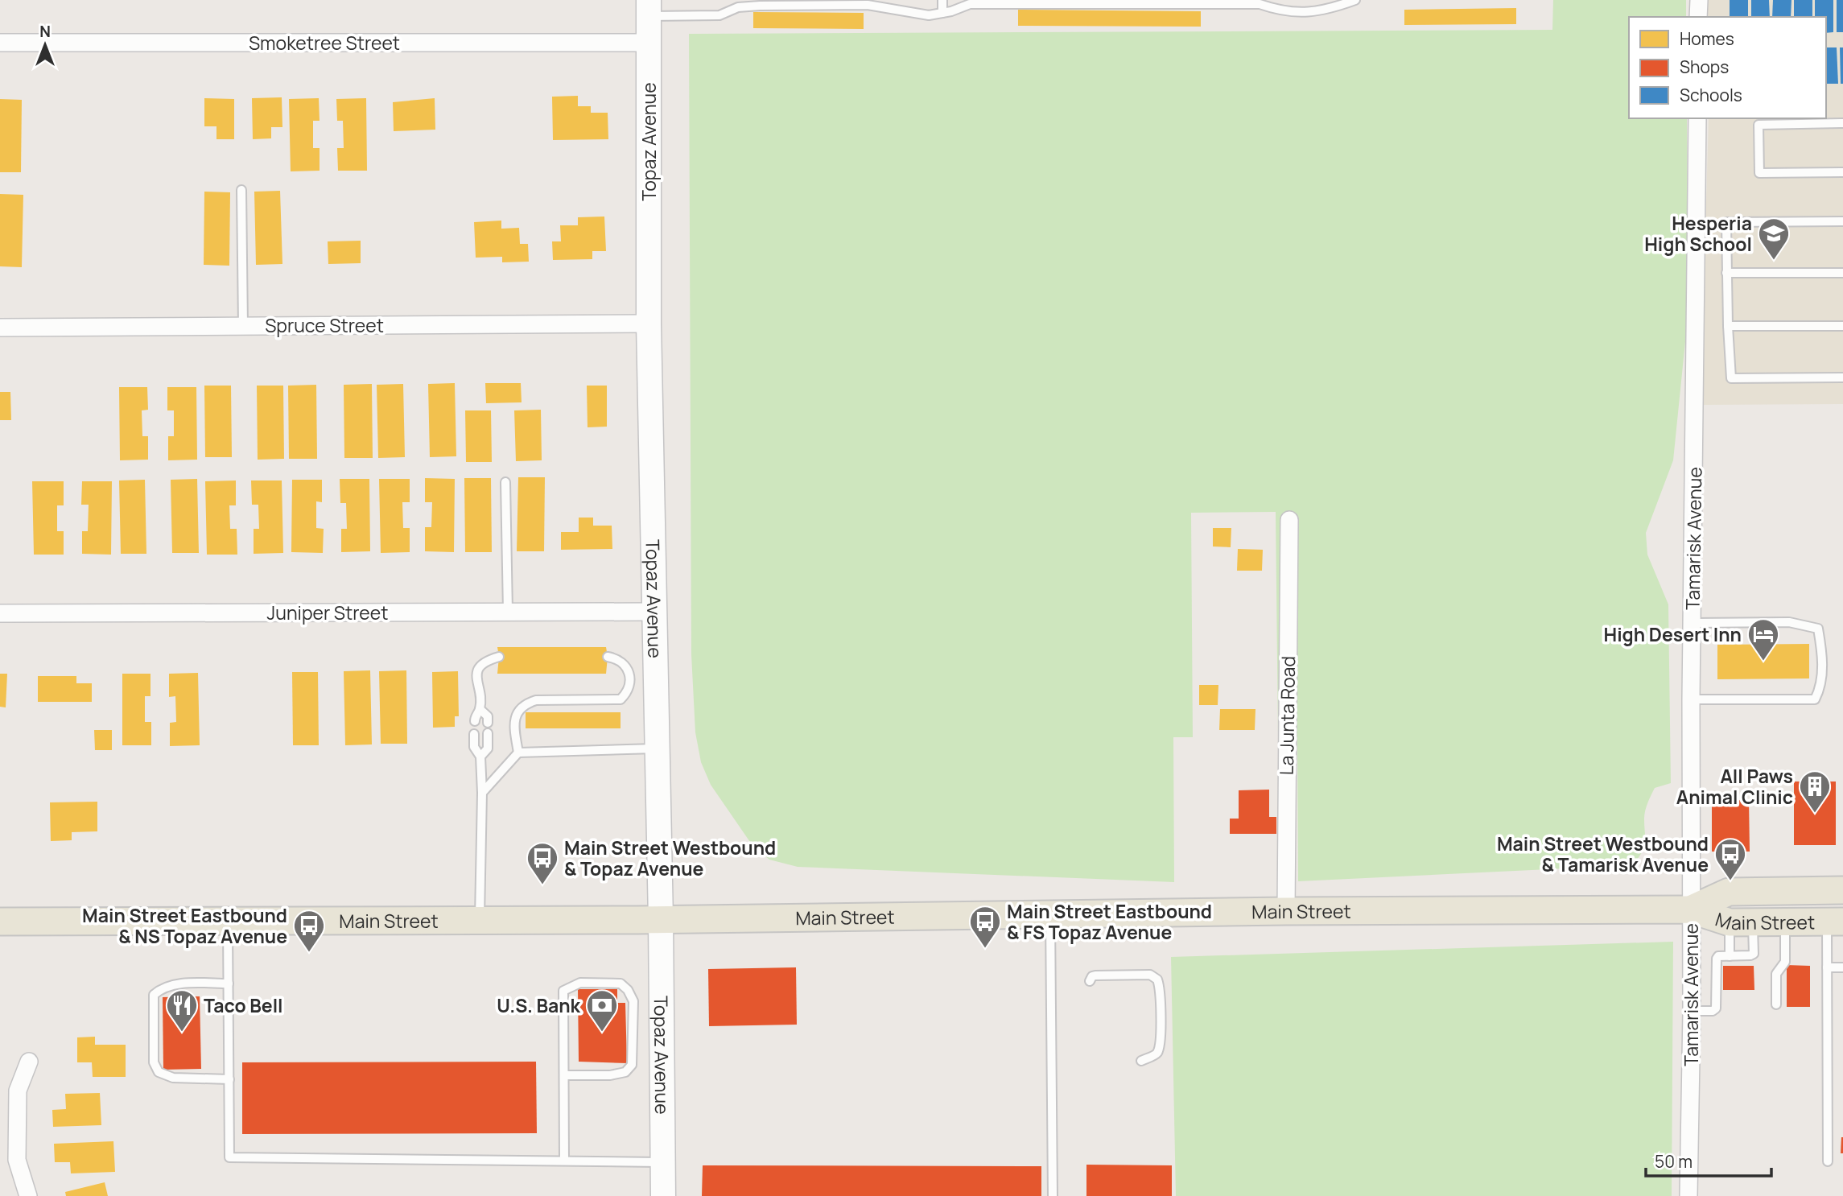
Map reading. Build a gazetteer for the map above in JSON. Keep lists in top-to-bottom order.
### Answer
{
  "streets": {
    "main road": ["Main Street"],
    "street": [
      "Smoketree Street",
      "Topaz Avenue",
      "Spruce Street",
      "Tamarisk Avenue",
      "Juniper Street",
      "La Junta Road"
    ]
  },
  "crossings": [
    ["Smoketree Street", "Topaz Avenue"],
    ["Topaz Avenue", "Spruce Street"],
    ["Topaz Avenue", "Juniper Street"],
    ["Topaz Avenue", "Main Street"],
    ["Tamarisk Avenue", "Main Street"],
    ["La Junta Road", "Main Street"]
  ],
  "places": {
    "school or university": ["Hesperia High School"],
    "hotel": ["High Desert Inn"],
    "building": ["All Paws Animal Clinic"],
    "bus stop": [
      "Main Street Westbound & Tamarisk Avenue",
      "Main Street Westbound & Topaz Avenue",
      "Main Street Eastbound & FS Topaz Avenue",
      "Main Street Eastbound & NS Topaz Avenue"
    ],
    "restaurant": ["Taco Bell"],
    "bank": ["U.S. Bank"]
  },
  "legend": ["Homes", "Shops", "Schools"],
  "scale_bar": "50 m",
  "north": "top"
}
